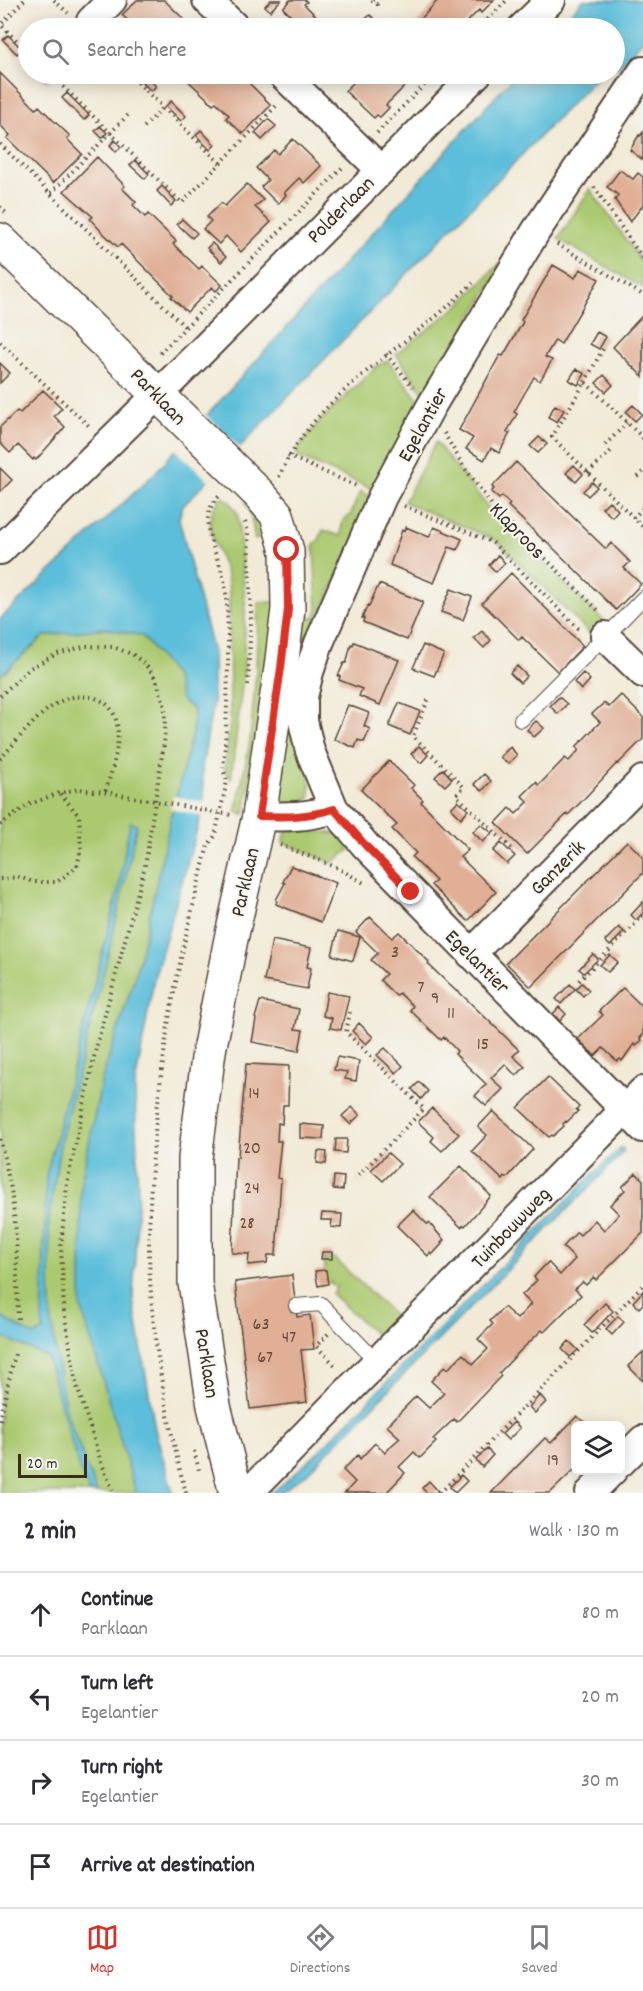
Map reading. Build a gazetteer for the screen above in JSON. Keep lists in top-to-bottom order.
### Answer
{
  "streets": {
    "street": [
      "Polderlaan",
      "Parklaan",
      "Egelantier",
      "Ganzerik",
      "Tuinbouwweg"
    ],
    "path": ["Klaproos"]
  },
  "crossings": [
    ["Polderlaan", "Parklaan"],
    ["Egelantier", "Klaproos"],
    ["Egelantier", "Ganzerik"],
    ["Egelantier", "Tuinbouwweg"]
  ],
  "house_numbers": [
    "3",
    "7",
    "9",
    "11",
    "15",
    "14",
    "20",
    "24",
    "28",
    "63",
    "47",
    "67",
    "19"
  ],
  "scale_bar": "20 m",
  "page": {
    "search": "Search here",
    "scale": "20 m",
    "heading": ["2 min", "Walk · 130 m"],
    "list": [
      ["Continue", "Parklaan", "80 m"],
      ["Turn left", "Egelantier", "20 m"],
      ["Turn right", "Egelantier", "30 m"],
      "Arrive at destination"
    ],
    "nav": ["Map", "Directions", "Saved"]
  }
}
